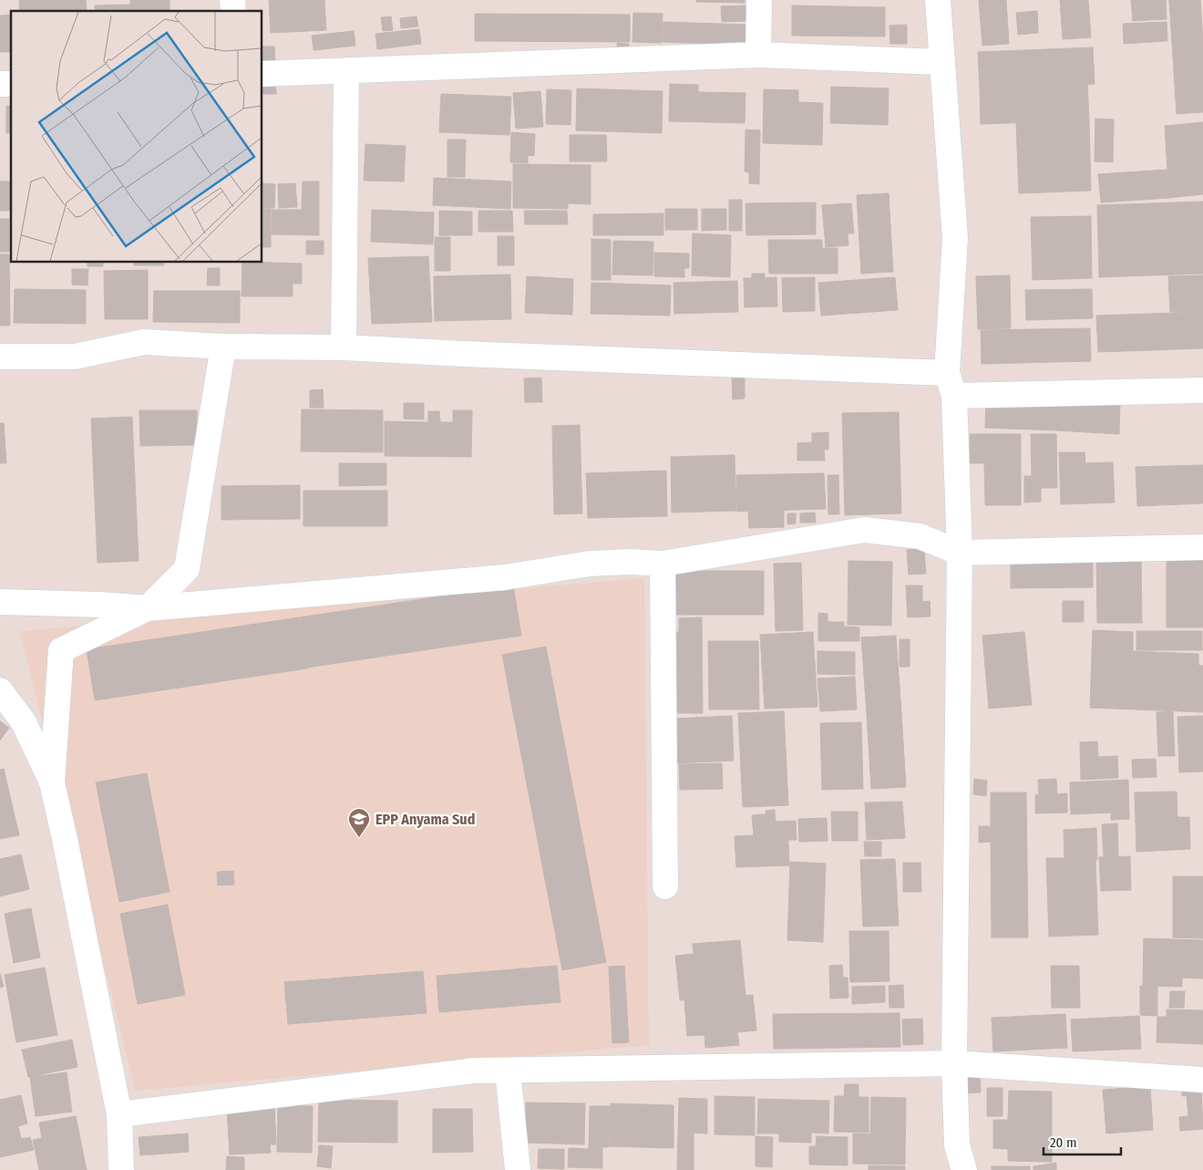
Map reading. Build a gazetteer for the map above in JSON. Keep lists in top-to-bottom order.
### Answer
{
  "places": {
    "school or university": ["EPP Anyama Sud"]
  },
  "scale_bar": "20 m"
}
